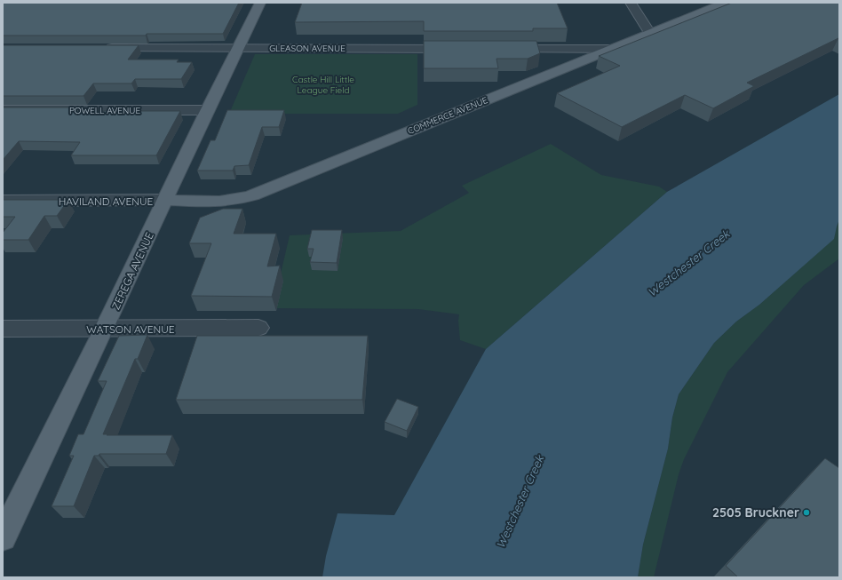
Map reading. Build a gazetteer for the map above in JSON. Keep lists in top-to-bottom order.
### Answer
{
  "streets": {
    "main road": ["COMMERCE AVENUE", "ZEREGA AVENUE"],
    "street": [
      "GLEASON AVENUE",
      "POWELL AVENUE",
      "HAVILAND AVENUE",
      "WATSON AVENUE"
    ]
  },
  "crossings": [
    ["GLEASON AVENUE", "ZEREGA AVENUE"],
    ["POWELL AVENUE", "ZEREGA AVENUE"],
    ["COMMERCE AVENUE", "HAVILAND AVENUE"],
    ["COMMERCE AVENUE", "ZEREGA AVENUE"],
    ["HAVILAND AVENUE", "ZEREGA AVENUE"],
    ["ZEREGA AVENUE", "WATSON AVENUE"]
  ],
  "water": ["Westchester Creek"],
  "parks": ["Castle Hill Little League Field"],
  "places": ["2505 Bruckner"]
}
